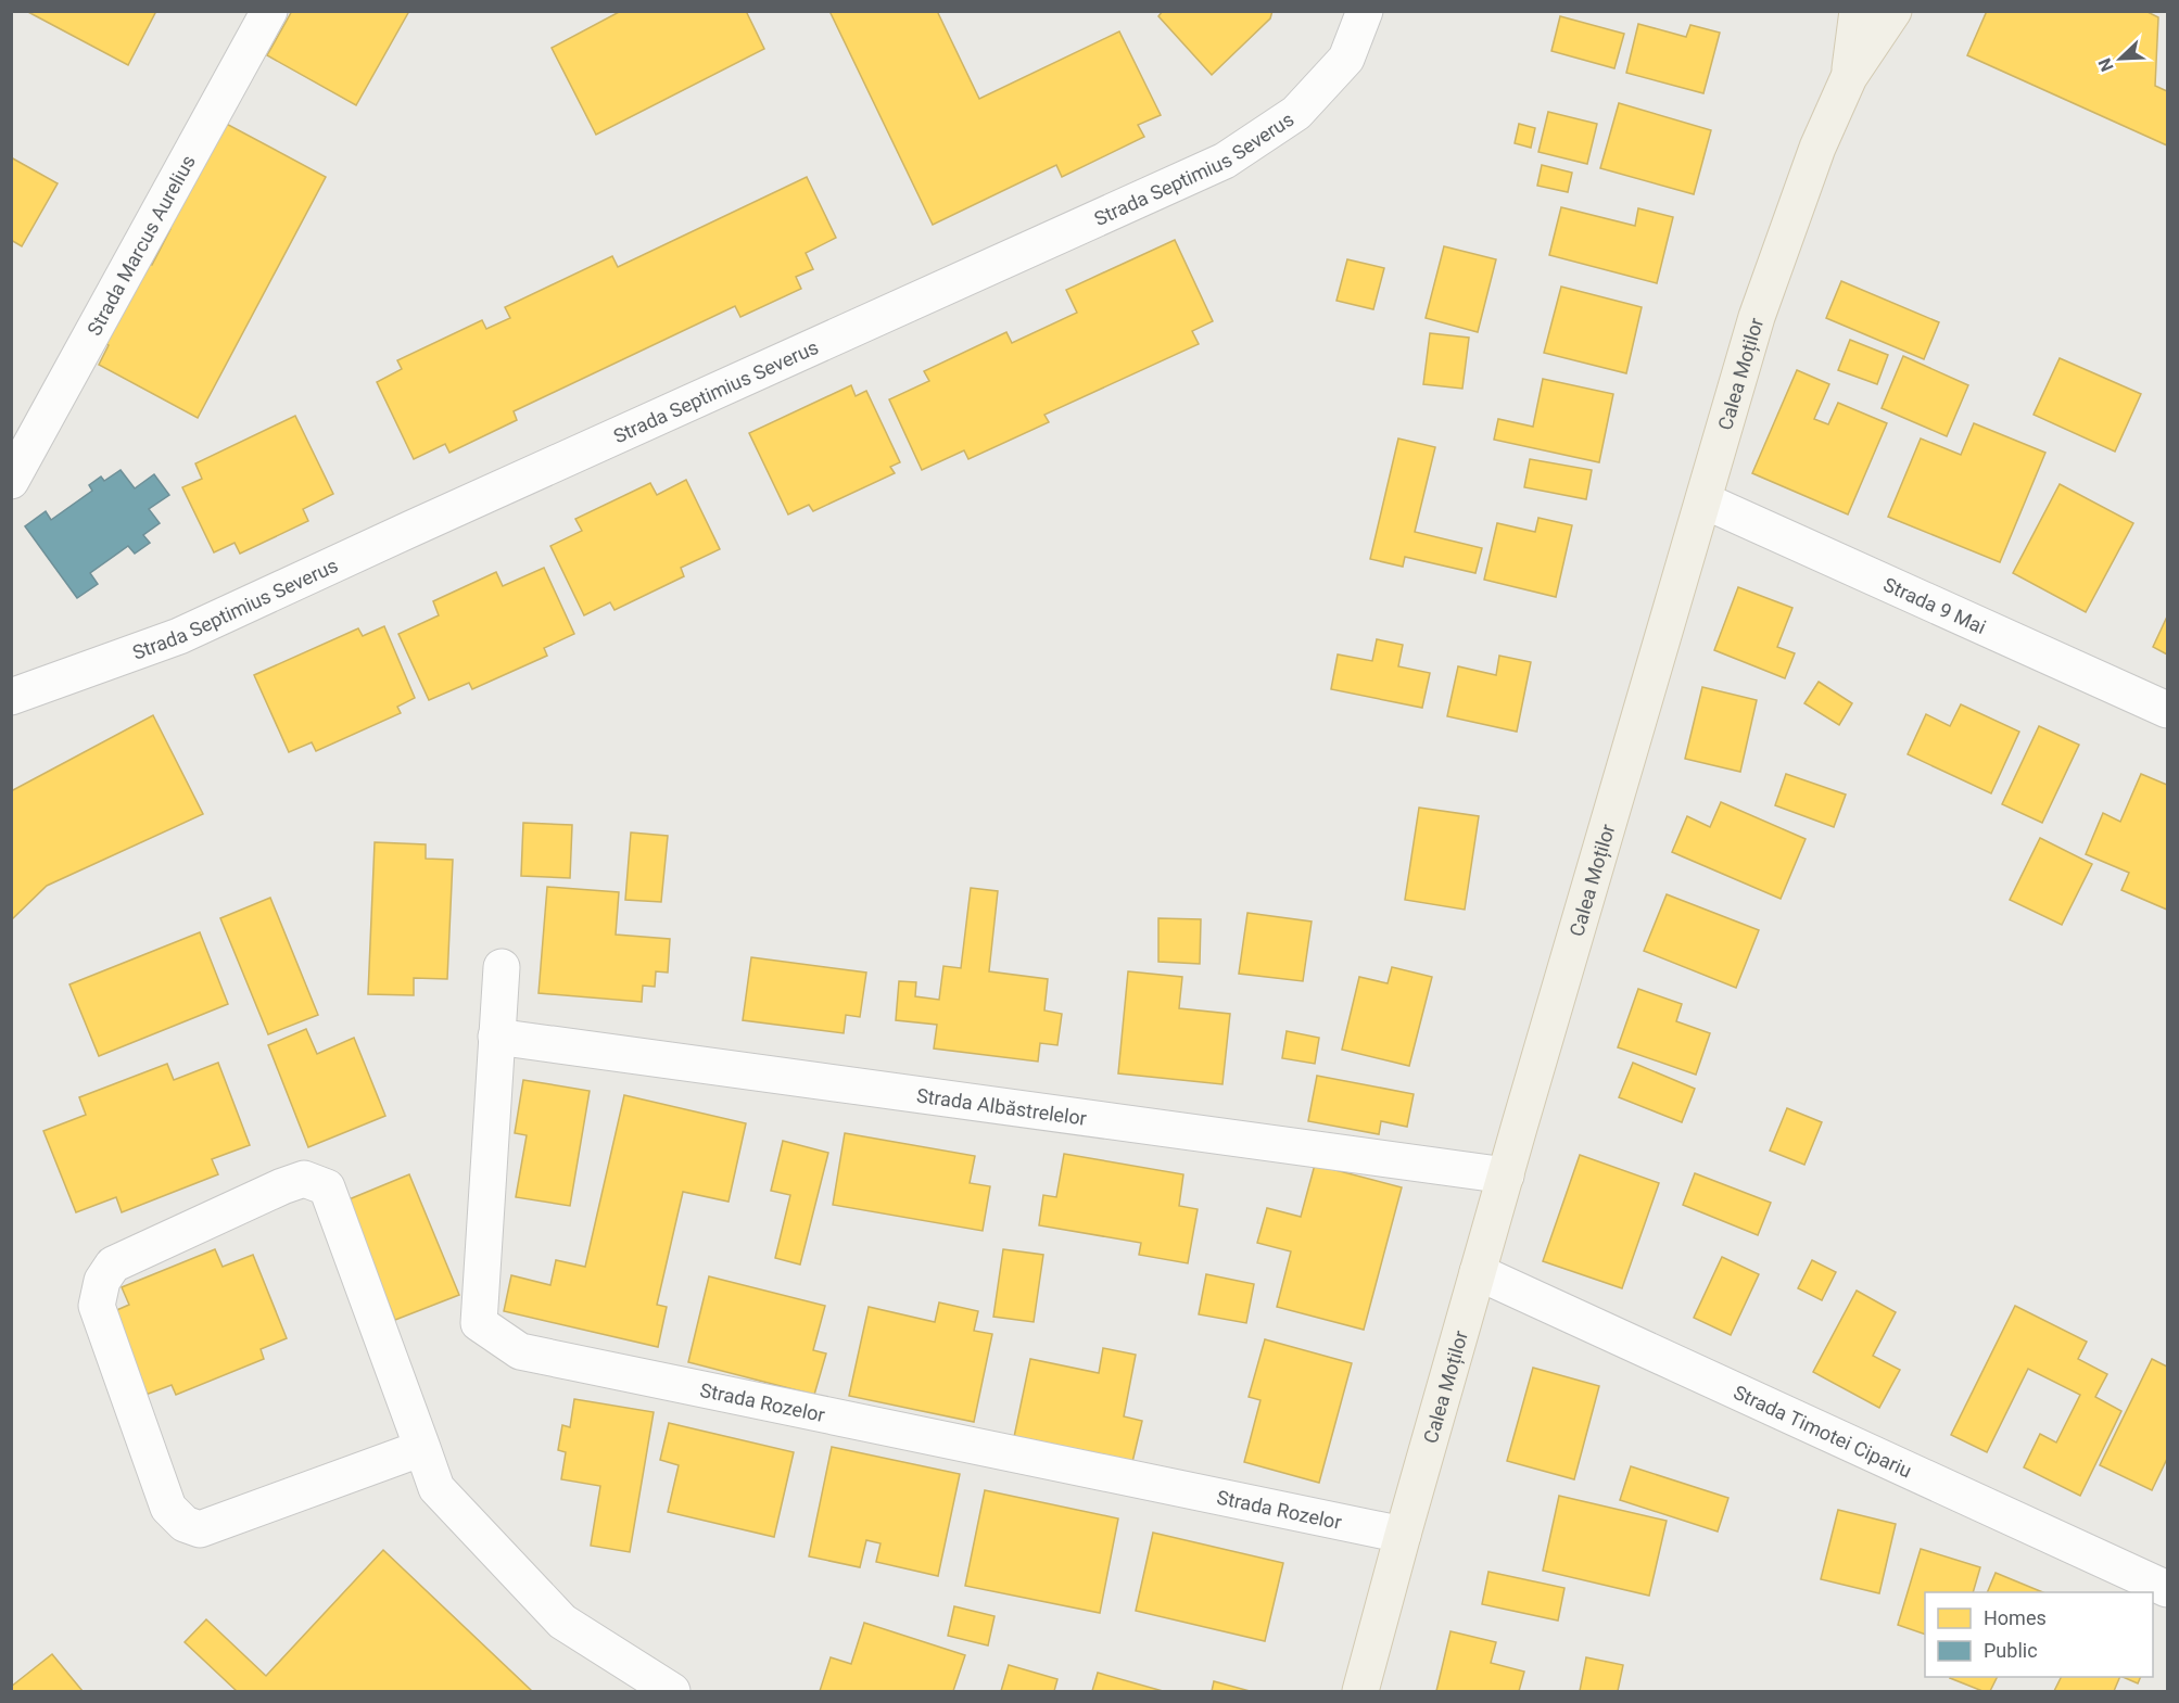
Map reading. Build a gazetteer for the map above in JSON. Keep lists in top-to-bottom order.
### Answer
{
  "streets": {
    "main road": ["Calea Moților"],
    "street": [
      "Strada Septimius Severus",
      "Strada Marcus Aurelius",
      "Strada 9 Mai",
      "Strada Albăstrelelor",
      "Strada Rozelor",
      "Strada Timotei Cipariu"
    ]
  },
  "crossings": [
    ["Calea Moților", "Strada 9 Mai"],
    ["Calea Moților", "Strada Albăstrelelor"],
    ["Calea Moților", "Strada Rozelor"],
    ["Calea Moților", "Strada Timotei Cipariu"],
    ["Strada Albăstrelelor", "Strada Rozelor"]
  ],
  "legend": ["Homes", "Public"],
  "north": "bottom left"
}
